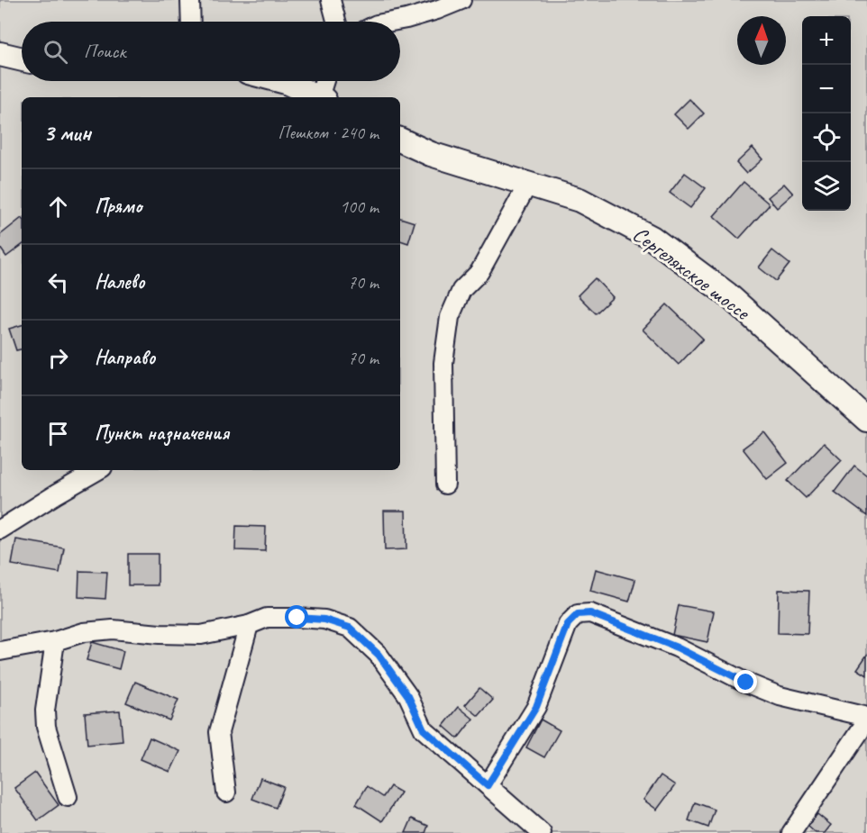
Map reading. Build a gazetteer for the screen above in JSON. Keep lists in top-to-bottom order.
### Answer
{
  "streets": {
    "main road": ["Сергеляхское шоссе"]
  },
  "north": "top",
  "page": {
    "map_buttons": ["+", "−"],
    "search": "Поиск",
    "heading": ["3 мин", "Пешком · 240 m"],
    "list": [
      ["Прямо", "100 m"],
      ["Налево", "70 m"],
      ["Направо", "70 m"],
      "Пункт назначения"
    ]
  }
}
